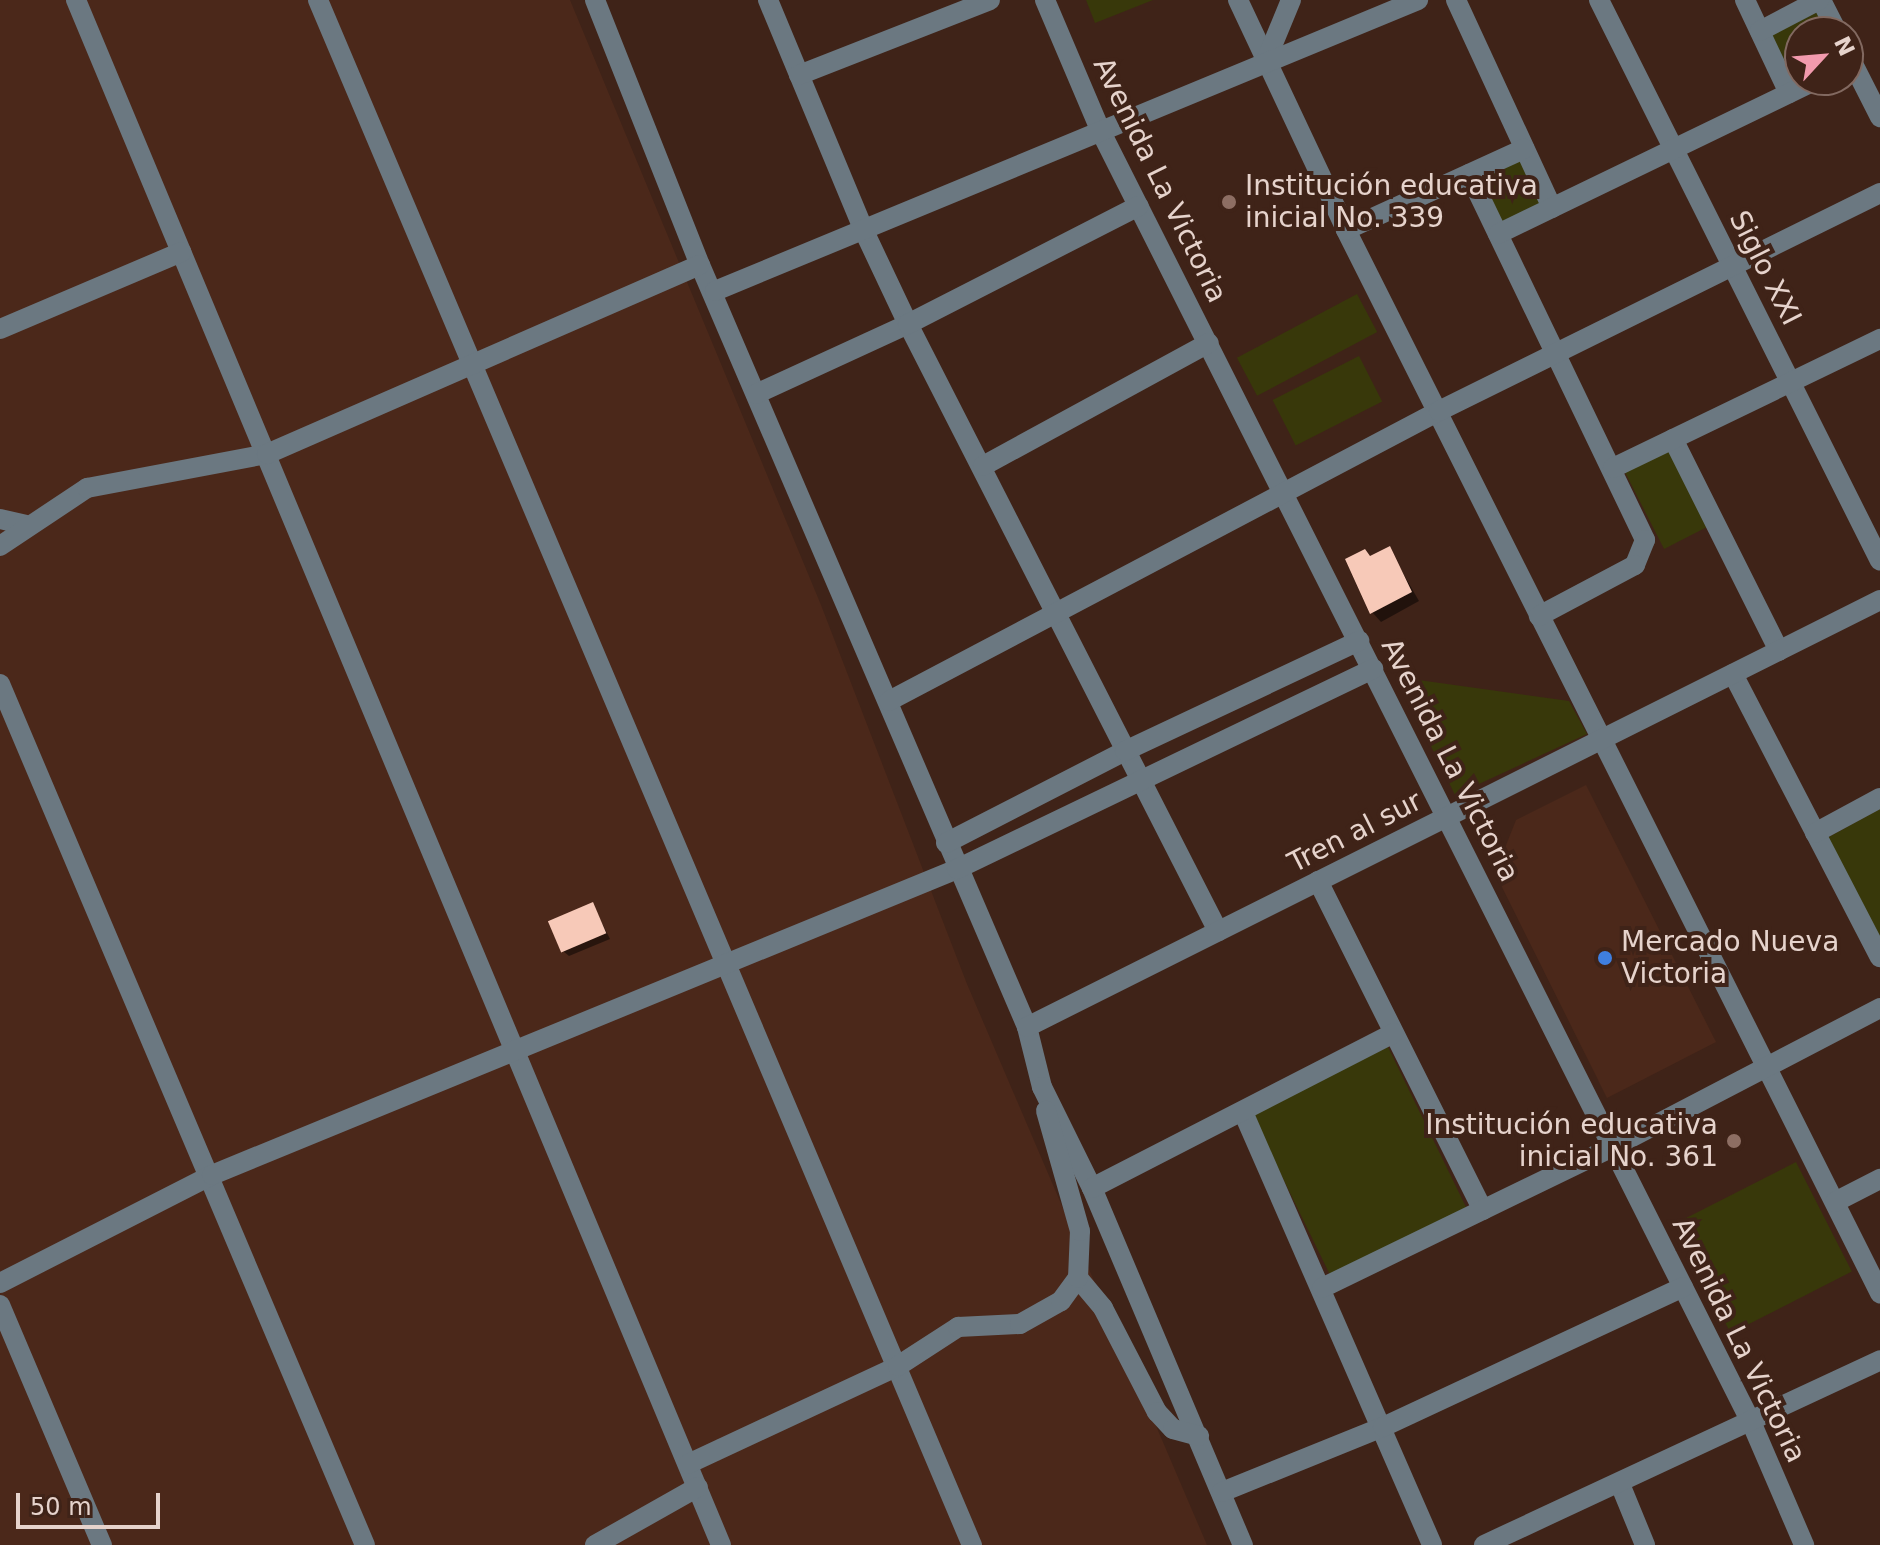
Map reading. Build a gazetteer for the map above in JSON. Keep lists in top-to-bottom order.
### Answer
{
  "streets": {
    "street": ["Avenida La Victoria", "Siglo XXI", "Tren al sur"]
  },
  "crossings": [
    ["Avenida La Victoria", "Tren al sur"]
  ],
  "places": ["Institución educativa inicial No. 339", "Mercado Nueva Victoria", "Institución educativa inicial No. 361"],
  "scale_bar": "50 m",
  "north": "top right"
}
